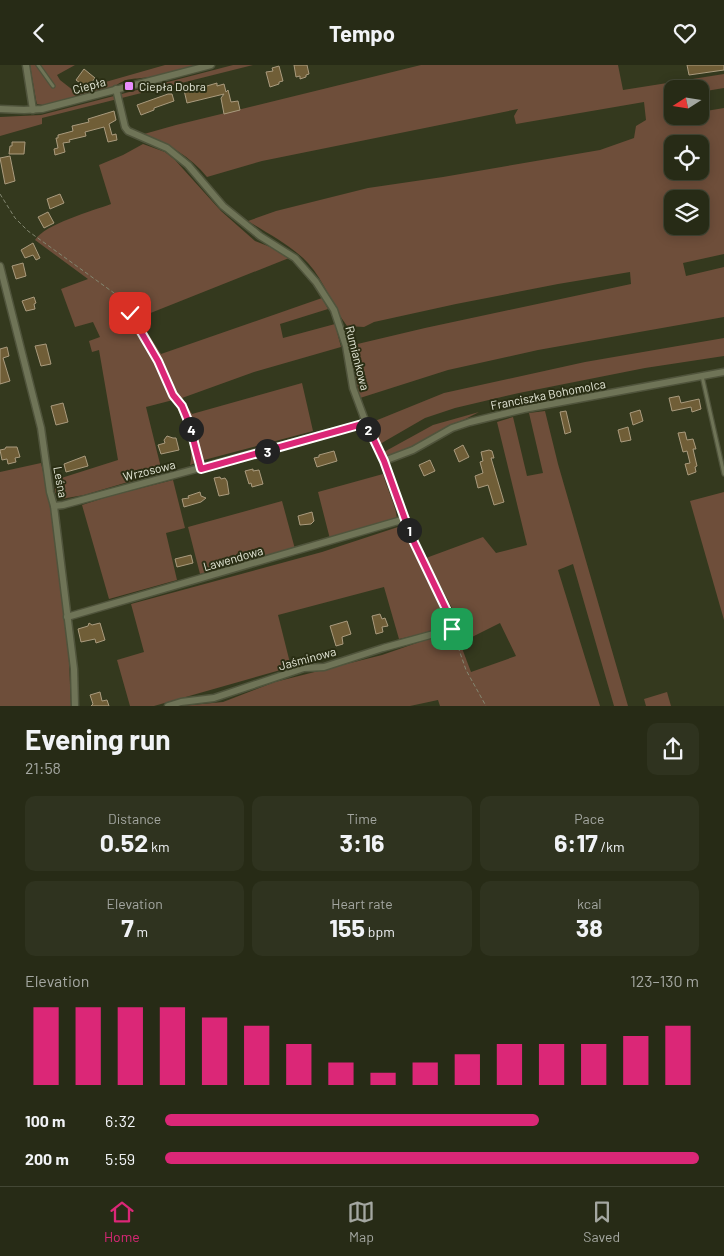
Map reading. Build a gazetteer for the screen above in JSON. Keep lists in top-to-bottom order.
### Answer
{
  "streets": {
    "street": [
      "Ciepła",
      "Rumiankowa",
      "Franciszka Bohomolca",
      "Wrzosowa",
      "Leśna",
      "Lawendowa",
      "Jaśminowa"
    ]
  },
  "crossings": [
    ["Ciepła", "Rumiankowa"],
    ["Rumiankowa", "Franciszka Bohomolca"],
    ["Rumiankowa", "Wrzosowa"],
    ["Rumiankowa", "Lawendowa"],
    ["Rumiankowa", "Jaśminowa"],
    ["Wrzosowa", "Leśna"],
    ["Leśna", "Lawendowa"]
  ],
  "places": {
    "transit": ["Ciepła Dobra"]
  },
  "north": "left",
  "page": {
    "header": "Tempo",
    "pins": [
      "2",
      "4",
      "3",
      "1"
    ],
    "heading": ["Evening run", "21:58"],
    "stats": [
      ["Distance", "0.52 km"],
      ["Time", "3:16"],
      ["Pace", "6:17 /km"],
      ["Elevation", "7 m"],
      ["Heart rate", "155 bpm"],
      ["kcal", "38"]
    ],
    "chart": ["Elevation", "123–130 m"],
    "list": [
      {
        "name": "100 m",
        "note": "6:32"
      },
      {
        "name": "200 m",
        "note": "5:59"
      }
    ],
    "tabs": ["Home", "Map", "Saved"]
  }
}
